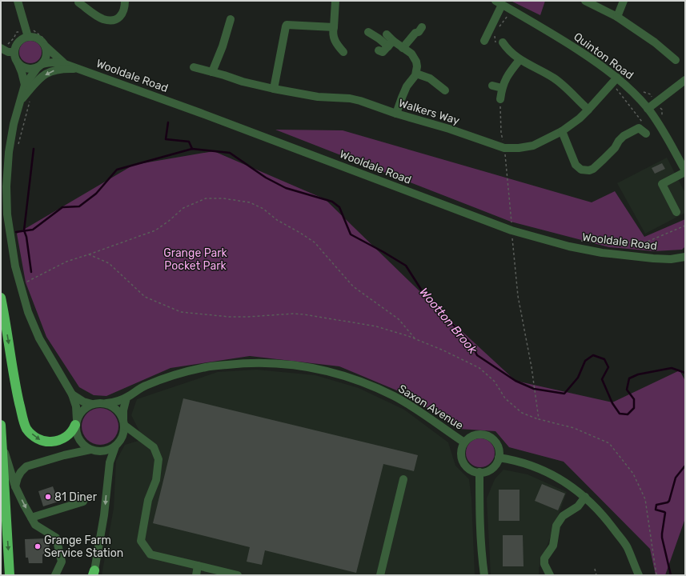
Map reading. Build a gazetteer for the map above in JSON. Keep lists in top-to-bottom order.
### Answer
{
  "streets": {
    "street": [
      "Quinton Road",
      "Wooldale Road",
      "Walkers Way",
      "Saxon Avenue"
    ]
  },
  "crossings": [
    ["Quinton Road", "Walkers Way"]
  ],
  "water": ["Wootton Brook"],
  "parks": ["Grange Park Pocket Park"],
  "places": ["81 Diner", "Grange Farm Service Station"]
}
